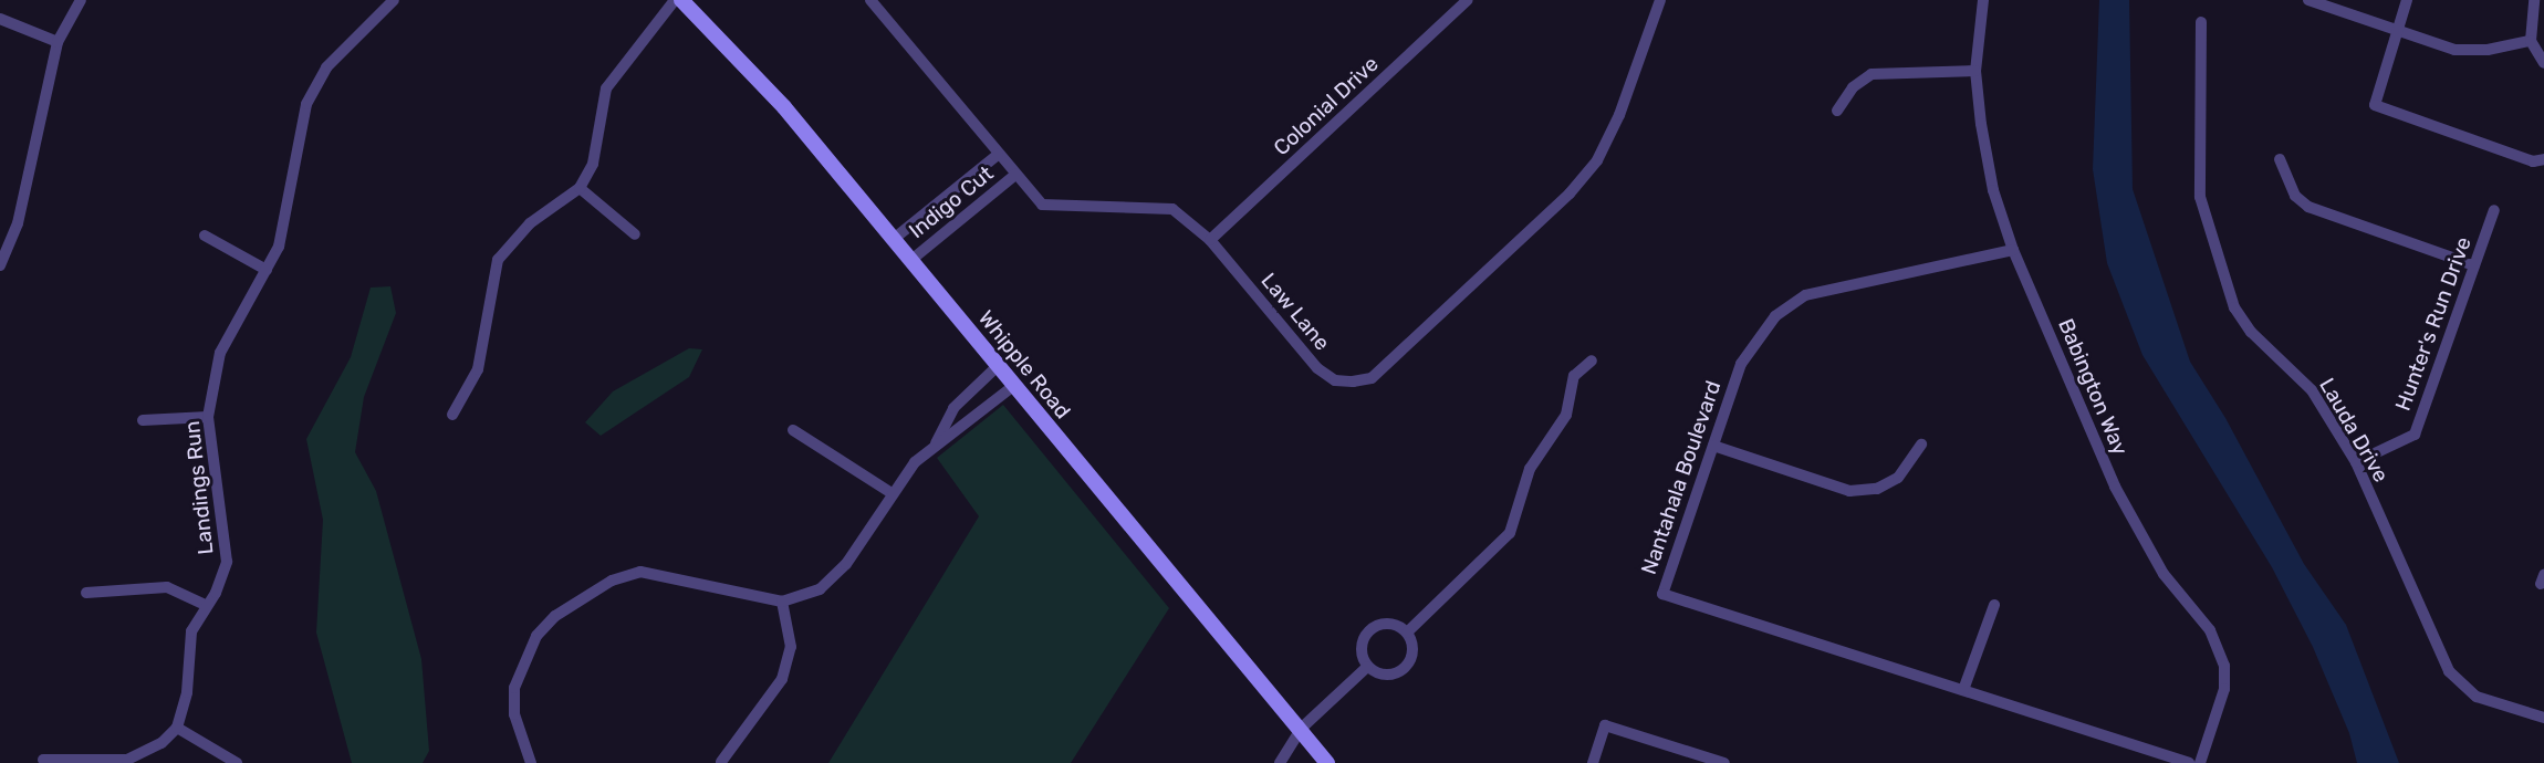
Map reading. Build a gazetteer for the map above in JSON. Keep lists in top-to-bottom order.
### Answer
{
  "streets": {
    "main road": ["Whipple Road"],
    "street": [
      "Colonial Drive",
      "Indigo Cut",
      "Law Lane",
      "Hunter's Run Drive",
      "Babington Way",
      "Lauda Drive",
      "Nantahala Boulevard",
      "Landings Run"
    ]
  },
  "crossings": [
    ["Colonial Drive", "Law Lane"],
    ["Indigo Cut", "Law Lane"],
    ["Indigo Cut", "Whipple Road"],
    ["Hunter's Run Drive", "Lauda Drive"],
    ["Babington Way", "Nantahala Boulevard"]
  ]
}
